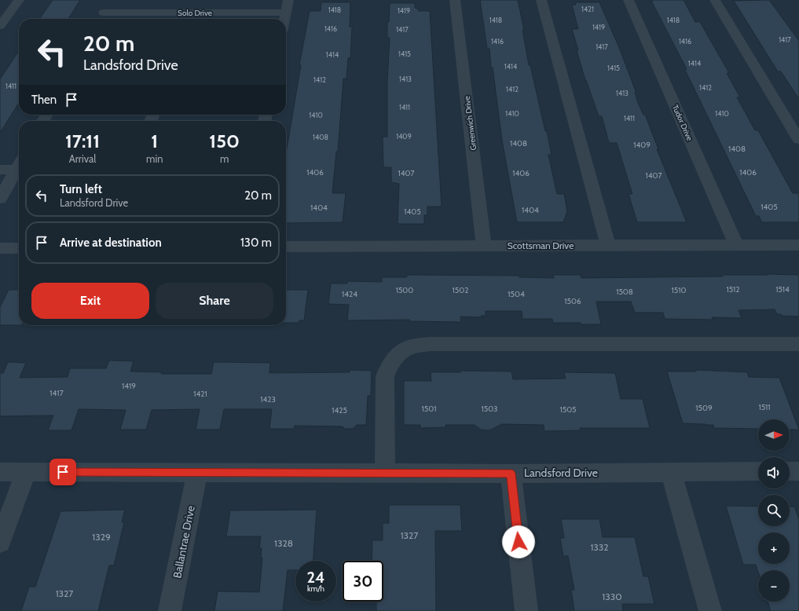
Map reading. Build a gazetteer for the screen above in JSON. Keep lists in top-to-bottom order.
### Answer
{
  "streets": {
    "street": [
      "Solo Drive",
      "Tudor Drive",
      "Greenwich Drive",
      "Scottsman Drive",
      "Landsford Drive",
      "Ballantrae Drive"
    ]
  },
  "crossings": [
    ["Tudor Drive", "Scottsman Drive"],
    ["Greenwich Drive", "Scottsman Drive"],
    ["Landsford Drive", "Ballantrae Drive"]
  ],
  "house_numbers": [
    "1421",
    "1418",
    "1419",
    "1418",
    "1418",
    "1419",
    "1416",
    "1417",
    "1417",
    "1416",
    "1416",
    "1417",
    "1415",
    "1414",
    "1414",
    "1414",
    "1415",
    "1413",
    "1412",
    "1411",
    "1412",
    "1412",
    "1413",
    "1411",
    "1410",
    "1410",
    "1410",
    "1411",
    "1409",
    "1408",
    "1408",
    "1409",
    "1408",
    "1406",
    "1406",
    "1407",
    "1406",
    "1407",
    "1405",
    "1404",
    "1404",
    "1405",
    "1512",
    "1514",
    "1500",
    "1502",
    "1510",
    "1508",
    "1424",
    "1504",
    "1506",
    "1419",
    "1417",
    "1421",
    "1423",
    "1511",
    "1509",
    "1501",
    "1503",
    "1505",
    "1425",
    "1327",
    "1329",
    "1328",
    "1332",
    "1327",
    "1330"
  ],
  "north": "right",
  "page": {
    "turn": ["20 m", "Landsford Drive"],
    "then": "Then",
    "eta": [
      "17:11",
      "Arrival",
      "1",
      "min",
      "150",
      "m"
    ],
    "list": [
      {
        "name": "Turn left",
        "note": "Landsford Drive",
        "value": "20 m"
      },
      {
        "name": "Arrive at destination",
        "value": "130 m"
      }
    ],
    "buttons": ["Exit", "Share"],
    "map_buttons": ["+", "−"],
    "speed": "24 km/h",
    "limit": "30"
  }
}
